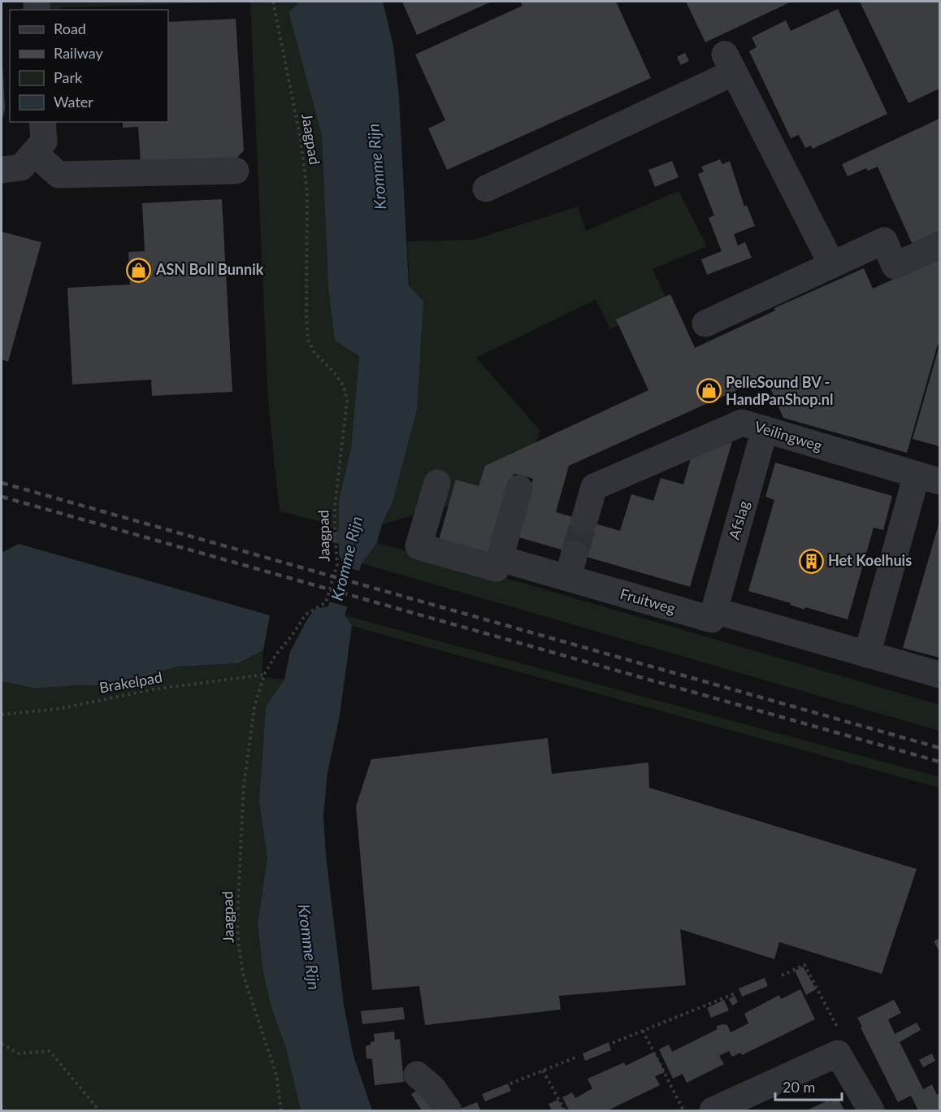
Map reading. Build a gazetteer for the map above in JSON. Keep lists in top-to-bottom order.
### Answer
{
  "streets": {
    "street": ["Veilingweg", "Afslag", "Fruitweg"],
    "path": ["Jaagpad", "Brakelpad"]
  },
  "crossings": [
    ["Jaagpad", "Brakelpad"],
    ["Veilingweg", "Afslag"],
    ["Afslag", "Fruitweg"]
  ],
  "water": ["Kromme Rijn"],
  "places": {
    "shop": ["ASN Boll Bunnik", "PelleSound BV - HandPanShop.nl"],
    "building": ["Het Koelhuis"]
  },
  "legend": [
    "Road",
    "Railway",
    "Park",
    "Water"
  ],
  "scale_bar": "20 m"
}
